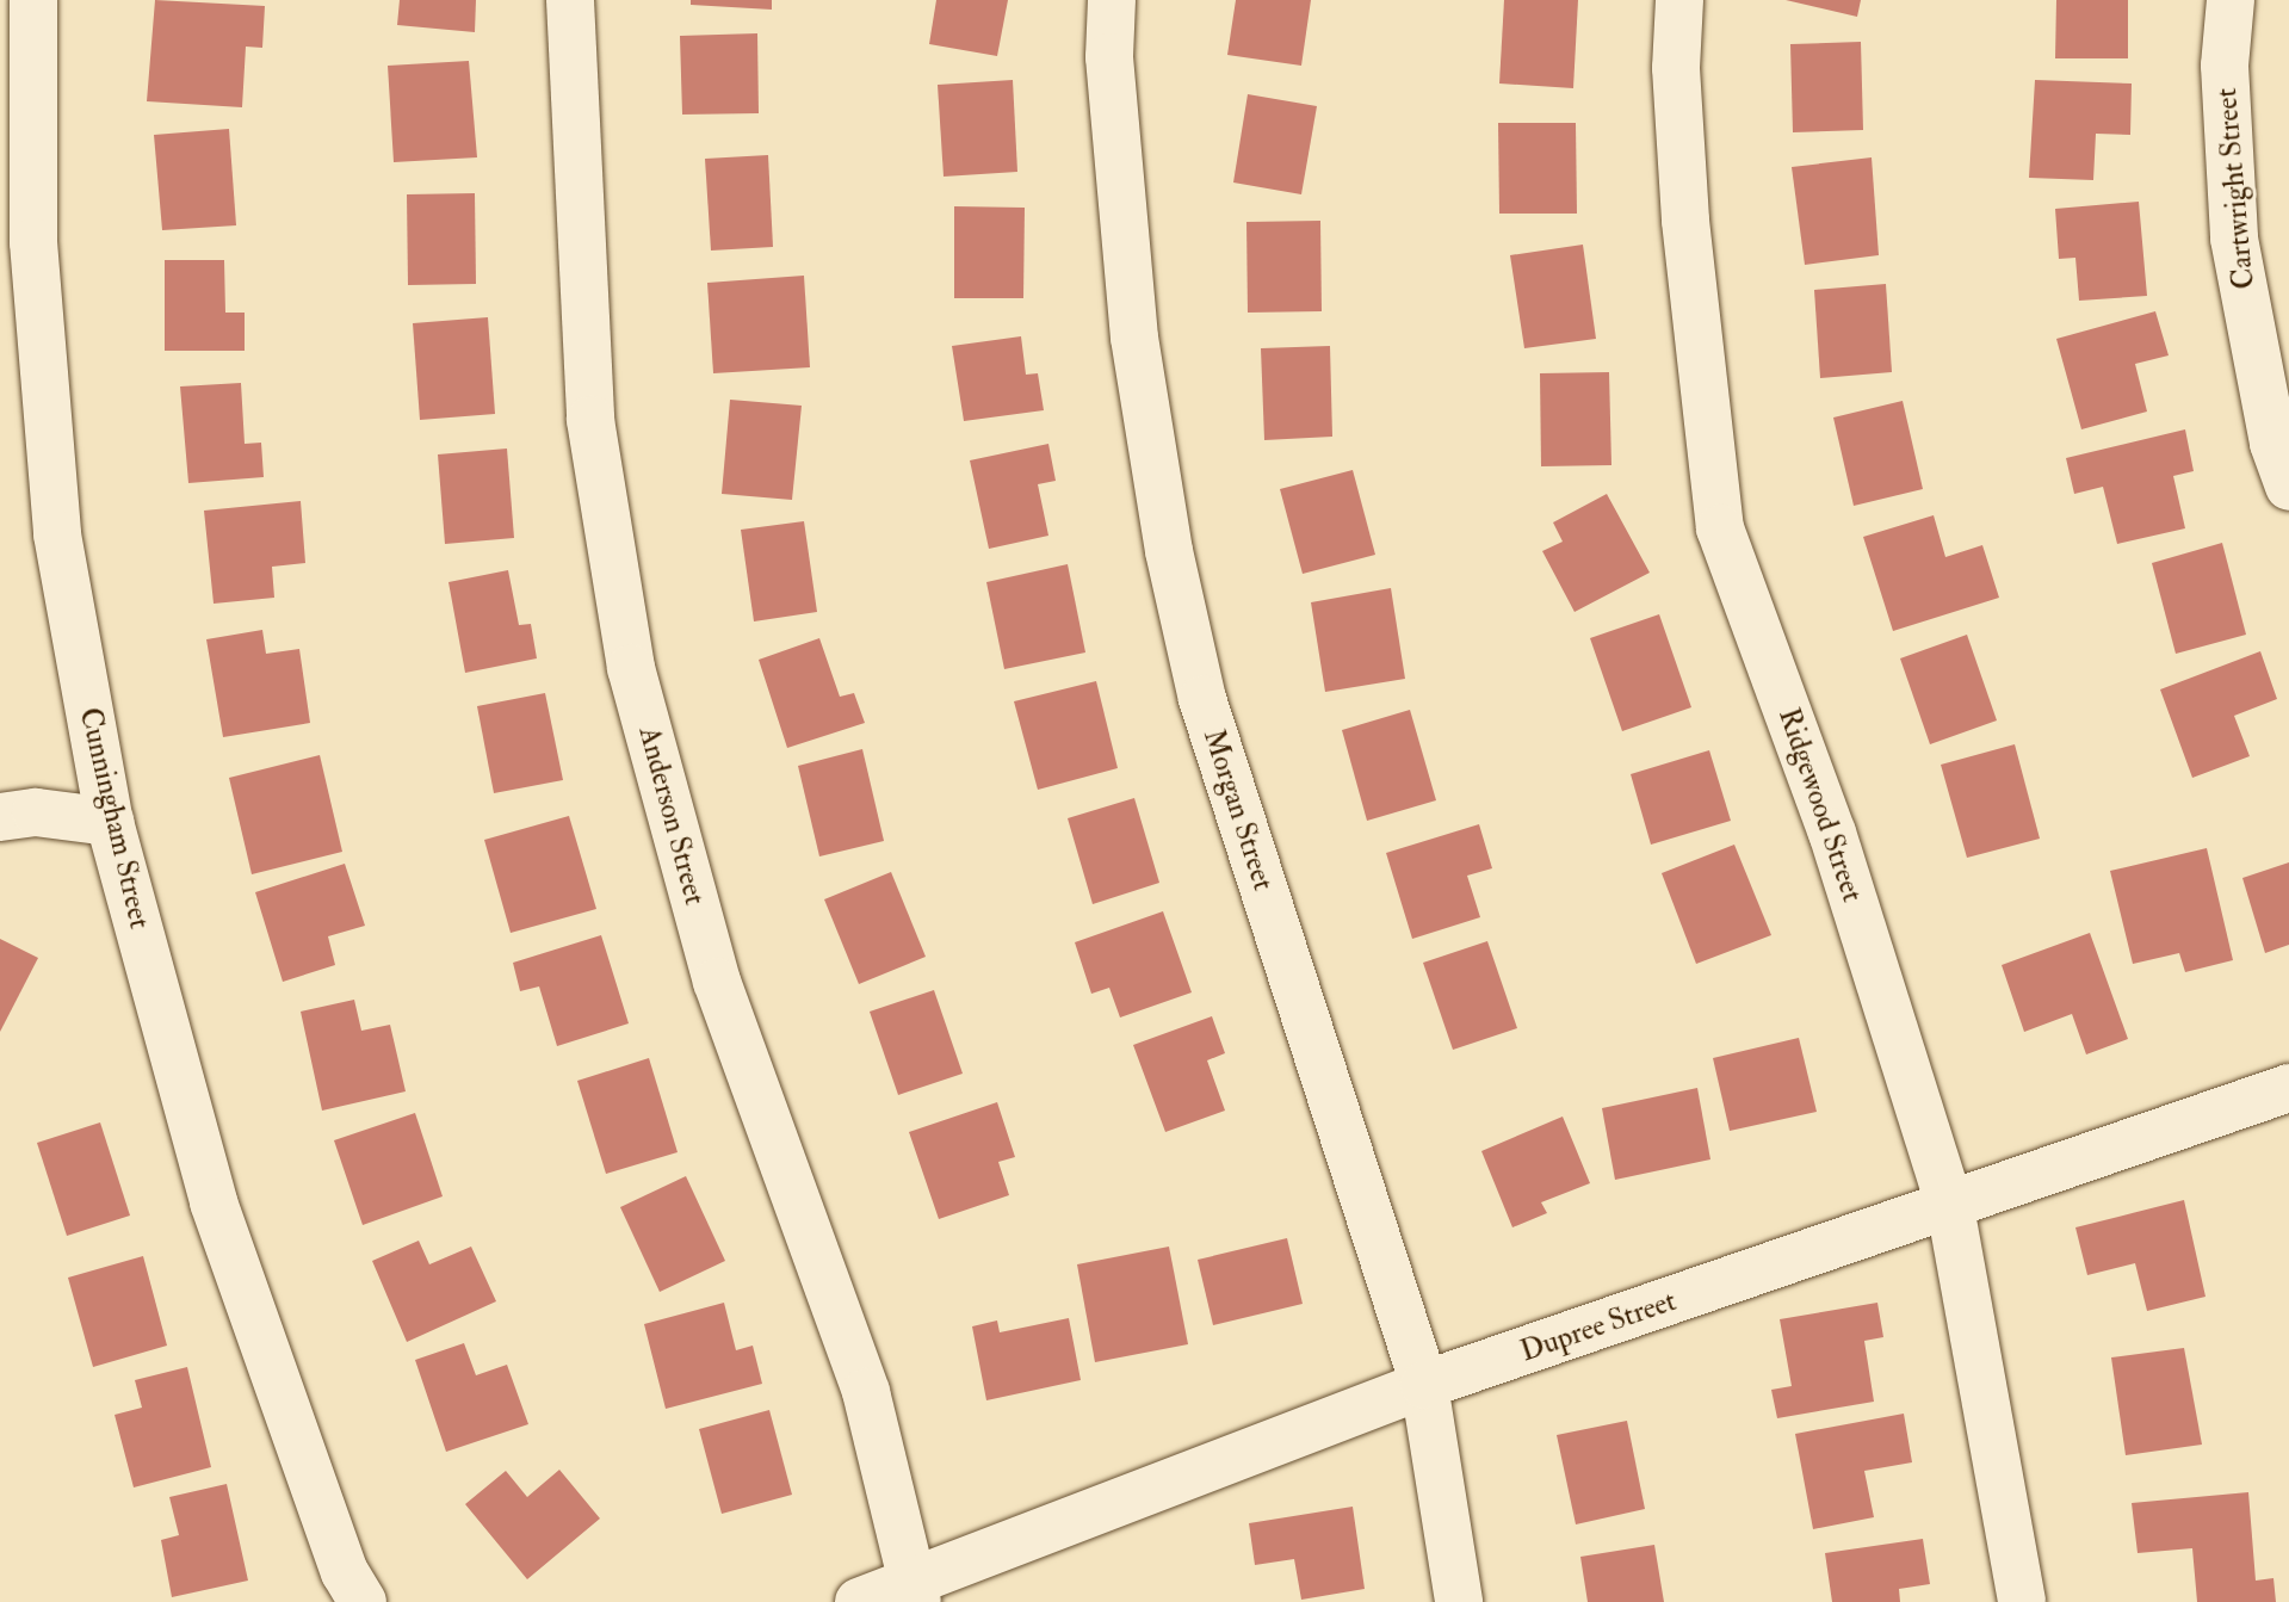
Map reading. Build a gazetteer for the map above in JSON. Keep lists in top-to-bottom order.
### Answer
{
  "streets": {
    "street": [
      "Cartwright Street",
      "Ridgewood Street",
      "Morgan Street",
      "Anderson Street",
      "Cunningham Street",
      "Dupree Street"
    ]
  },
  "crossings": [
    ["Ridgewood Street", "Dupree Street"],
    ["Morgan Street", "Dupree Street"],
    ["Anderson Street", "Dupree Street"]
  ]
}
